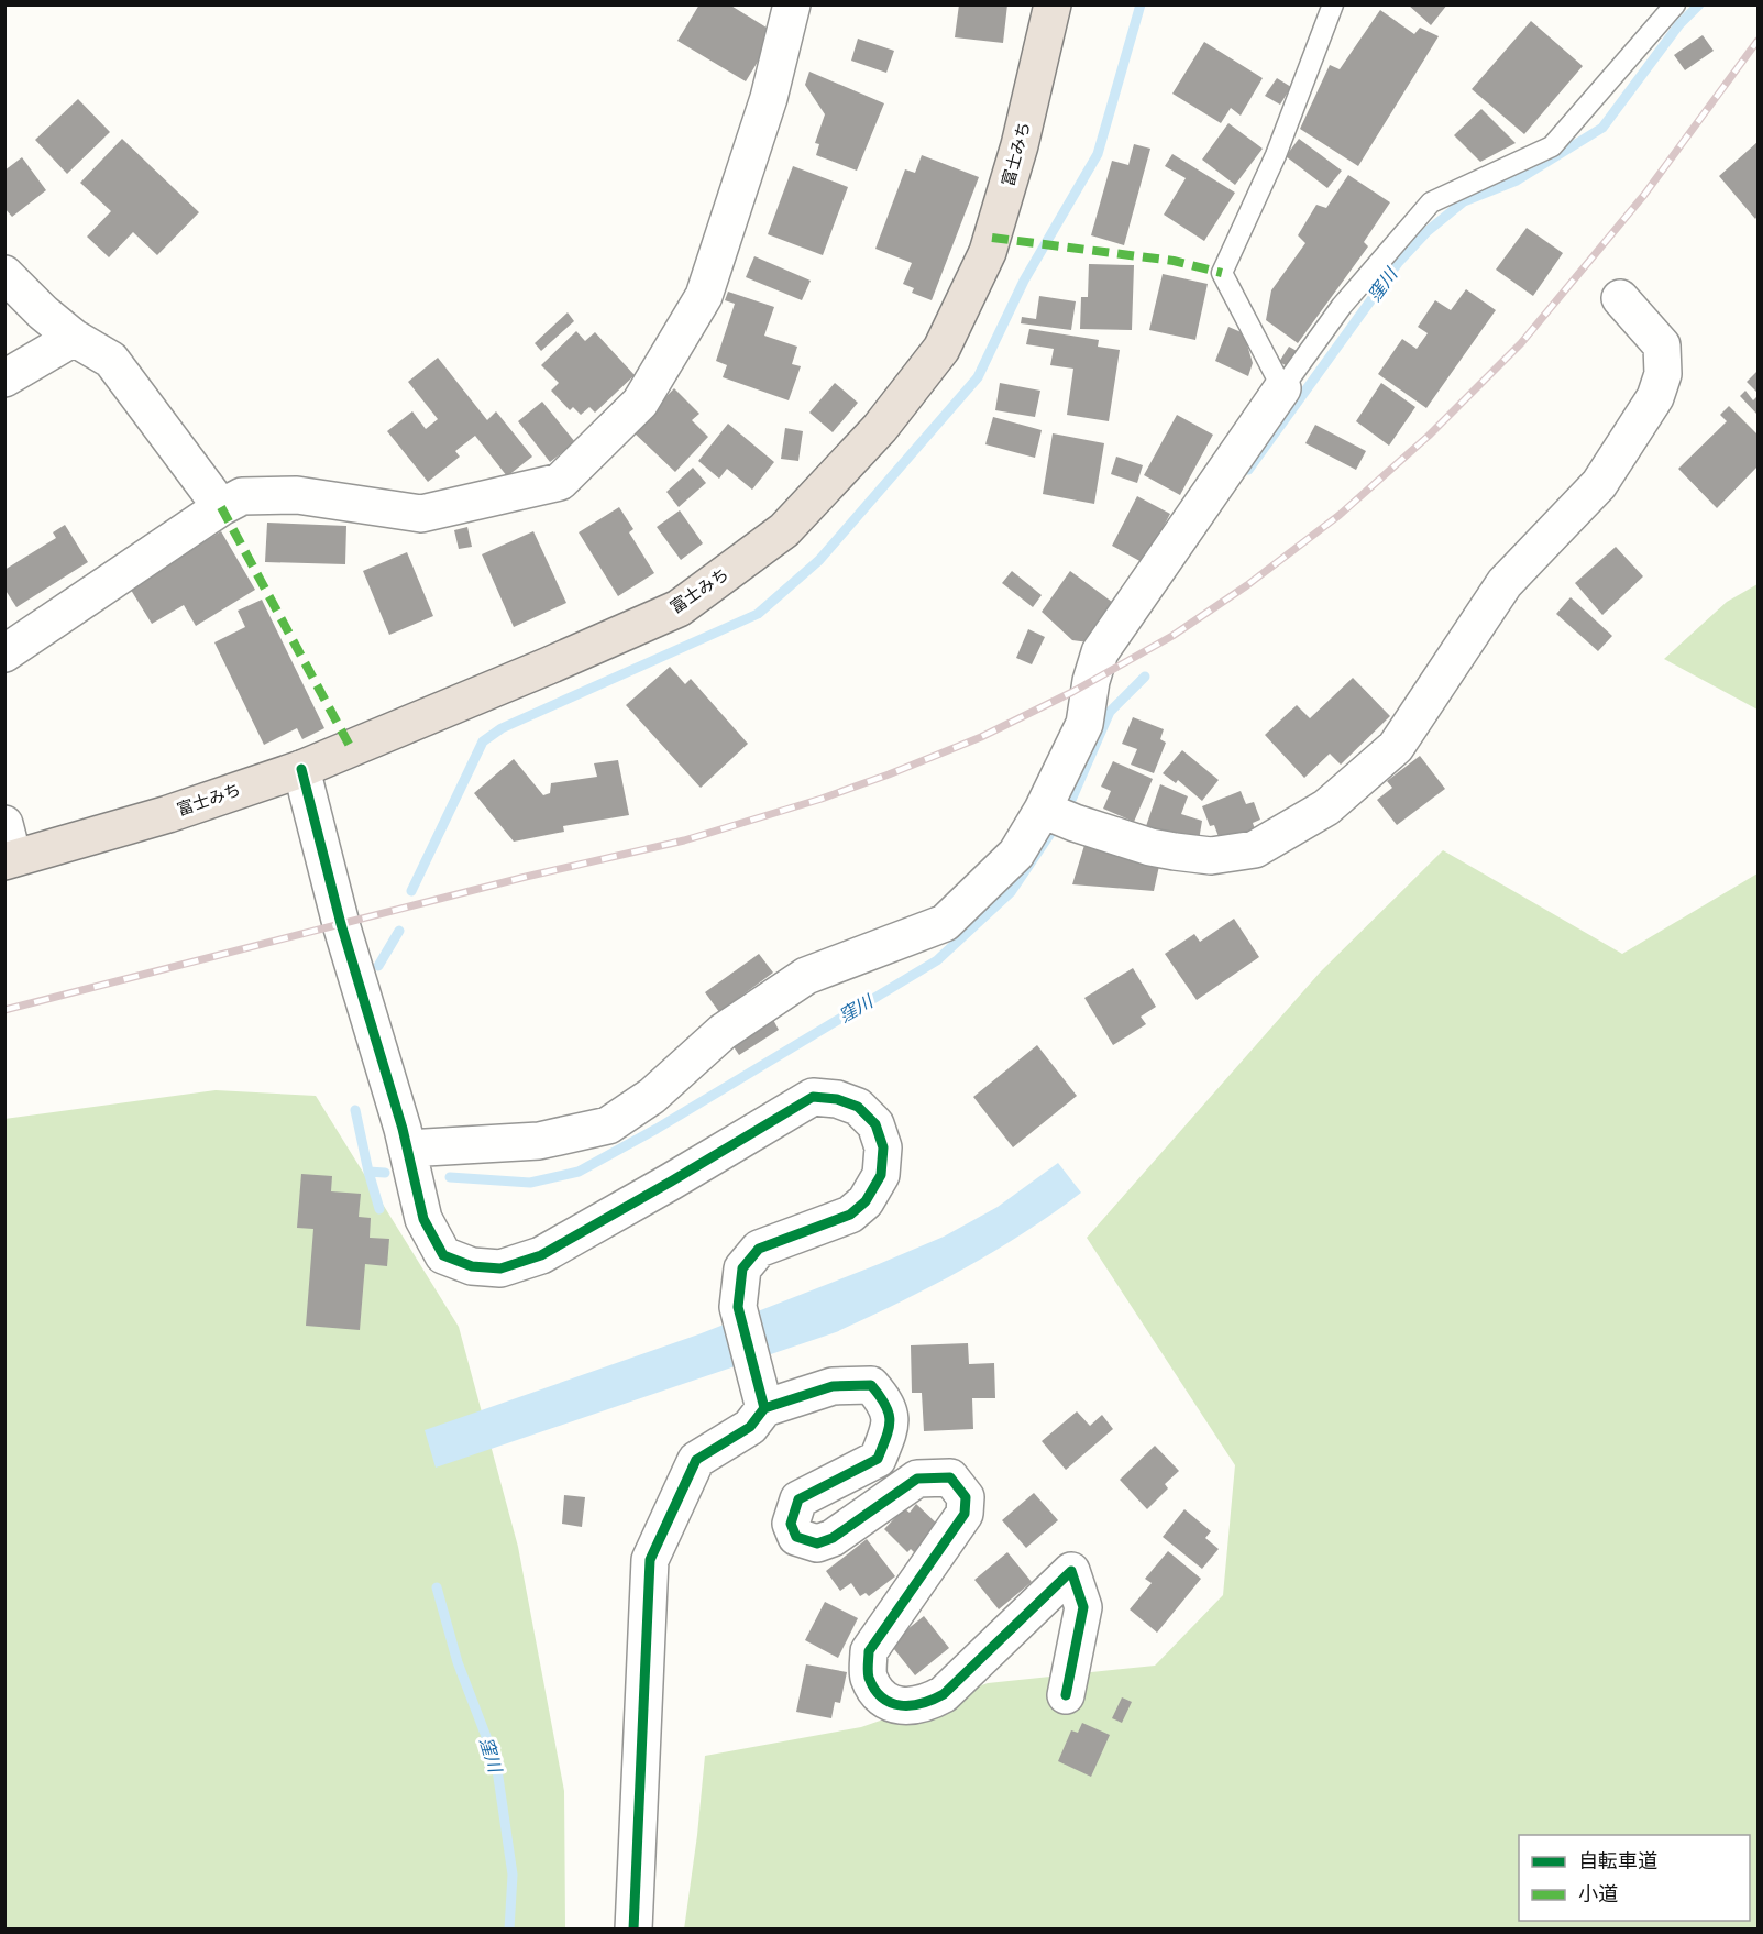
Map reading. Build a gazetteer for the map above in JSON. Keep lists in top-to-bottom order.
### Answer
{
  "streets": {
    "highway": ["富士みち"]
  },
  "water": ["窪川"],
  "legend": ["自転車道", "小道"]
}
